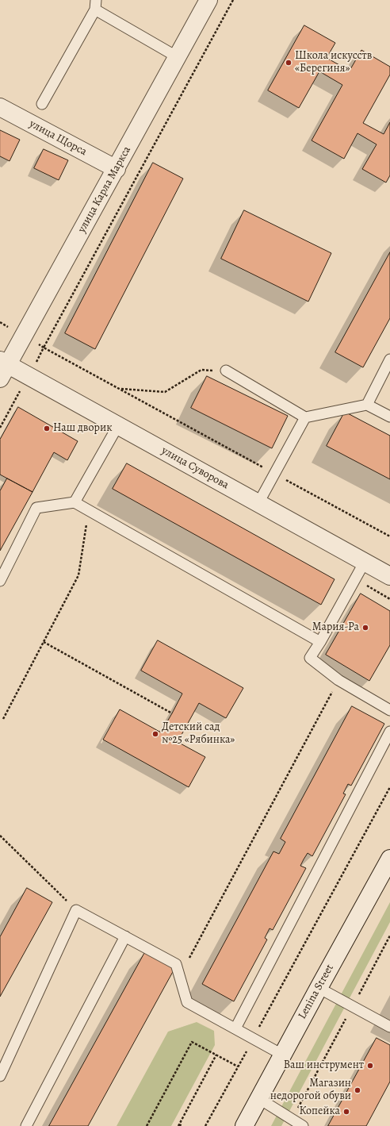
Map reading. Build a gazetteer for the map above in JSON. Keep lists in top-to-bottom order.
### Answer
{
  "streets": {
    "street": [
      "улица Щорса",
      "улица Карла Маркса",
      "улица Суворова",
      "Lenina Street"
    ]
  },
  "crossings": [
    ["улица Щорса", "улица Карла Маркса"],
    ["улица Карла Маркса", "улица Суворова"]
  ],
  "places": [
    "Школа искусств «Берегиня»",
    "Наш дворик",
    "Мария-Ра",
    "Детский сад №25 «Рябинка»",
    "Ваш инструмент",
    "Магазин недорогой обуви",
    "Копейка"
  ]
}
